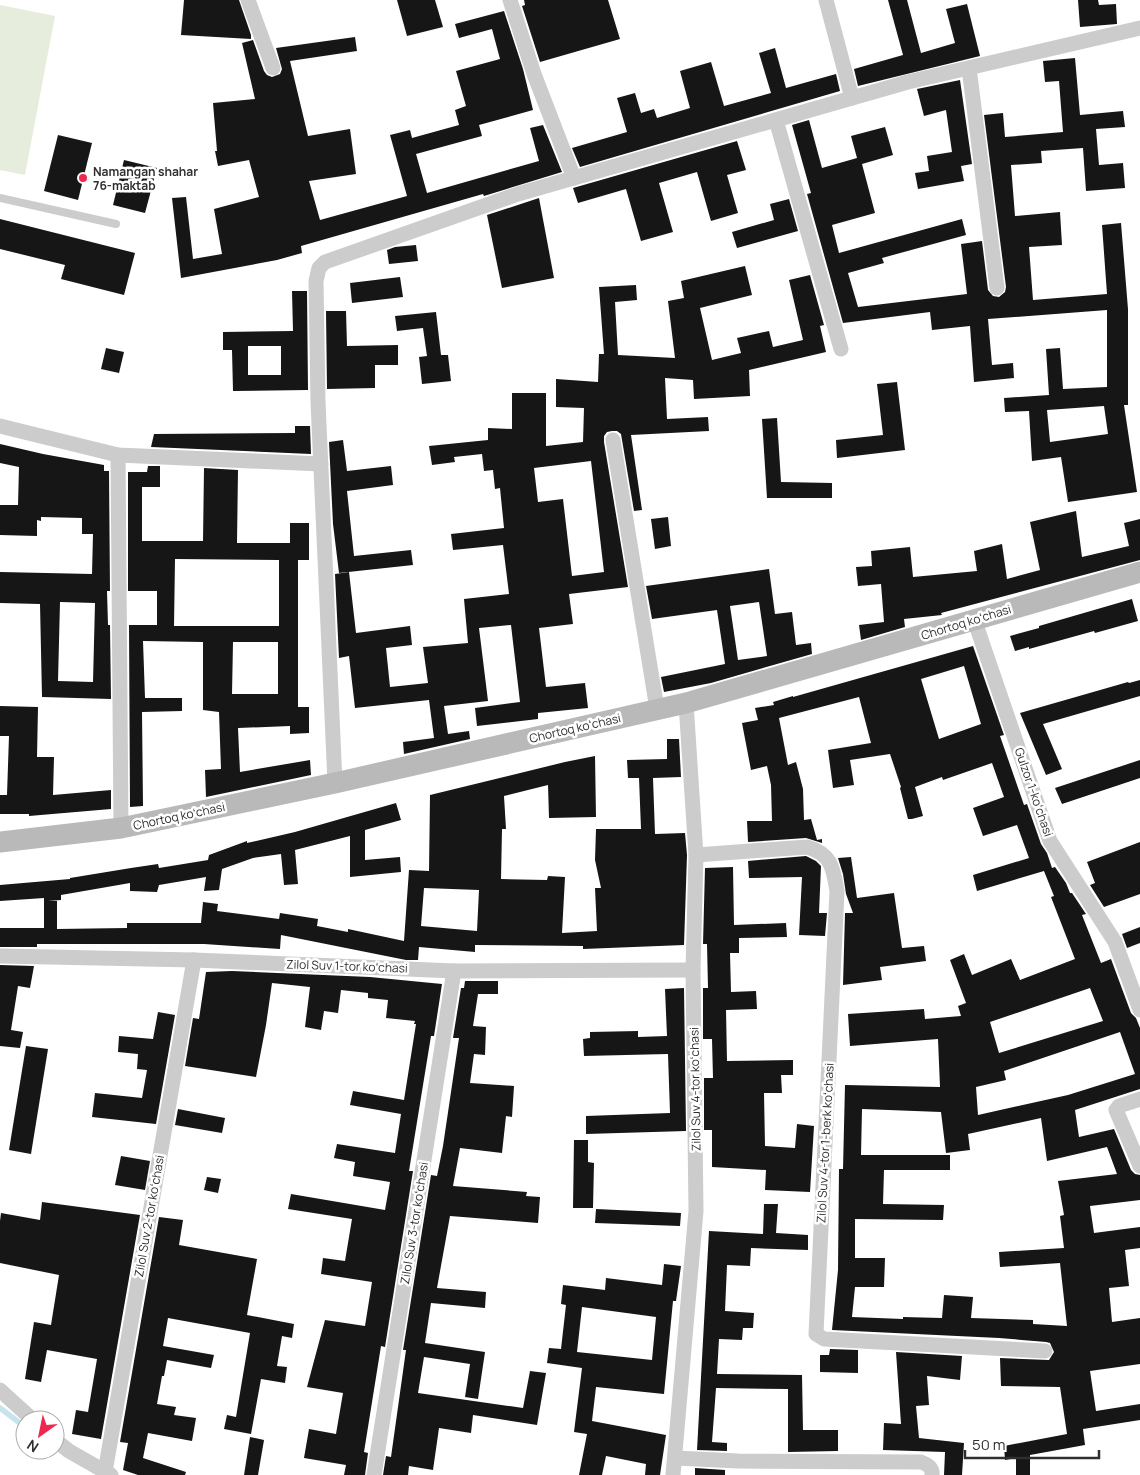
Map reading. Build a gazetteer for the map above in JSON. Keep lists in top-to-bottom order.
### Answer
{
  "streets": {
    "main road": ["Chortoq koʻchasi"],
    "street": [
      "Gulzor 1-koʻchasi",
      "Zilol Suv 1-tor koʻchasi",
      "Zilol Suv 4-tor koʻchasi",
      "Zilol Suv 4-tor 1-berk koʻchasi",
      "Zilol Suv 2-tor koʻchasi",
      "Zilol Suv 3-tor koʻchasi"
    ]
  },
  "crossings": [
    ["Chortoq koʻchasi", "Gulzor 1-koʻchasi"],
    ["Chortoq koʻchasi", "Zilol Suv 4-tor koʻchasi"],
    ["Zilol Suv 1-tor koʻchasi", "Zilol Suv 4-tor koʻchasi"],
    ["Zilol Suv 1-tor koʻchasi", "Zilol Suv 2-tor koʻchasi"],
    ["Zilol Suv 1-tor koʻchasi", "Zilol Suv 3-tor koʻchasi"],
    ["Zilol Suv 4-tor koʻchasi", "Zilol Suv 4-tor 1-berk koʻchasi"]
  ],
  "places": ["Namangan shahar 76-maktab"],
  "scale_bar": "50 m",
  "north": "bottom left"
}
